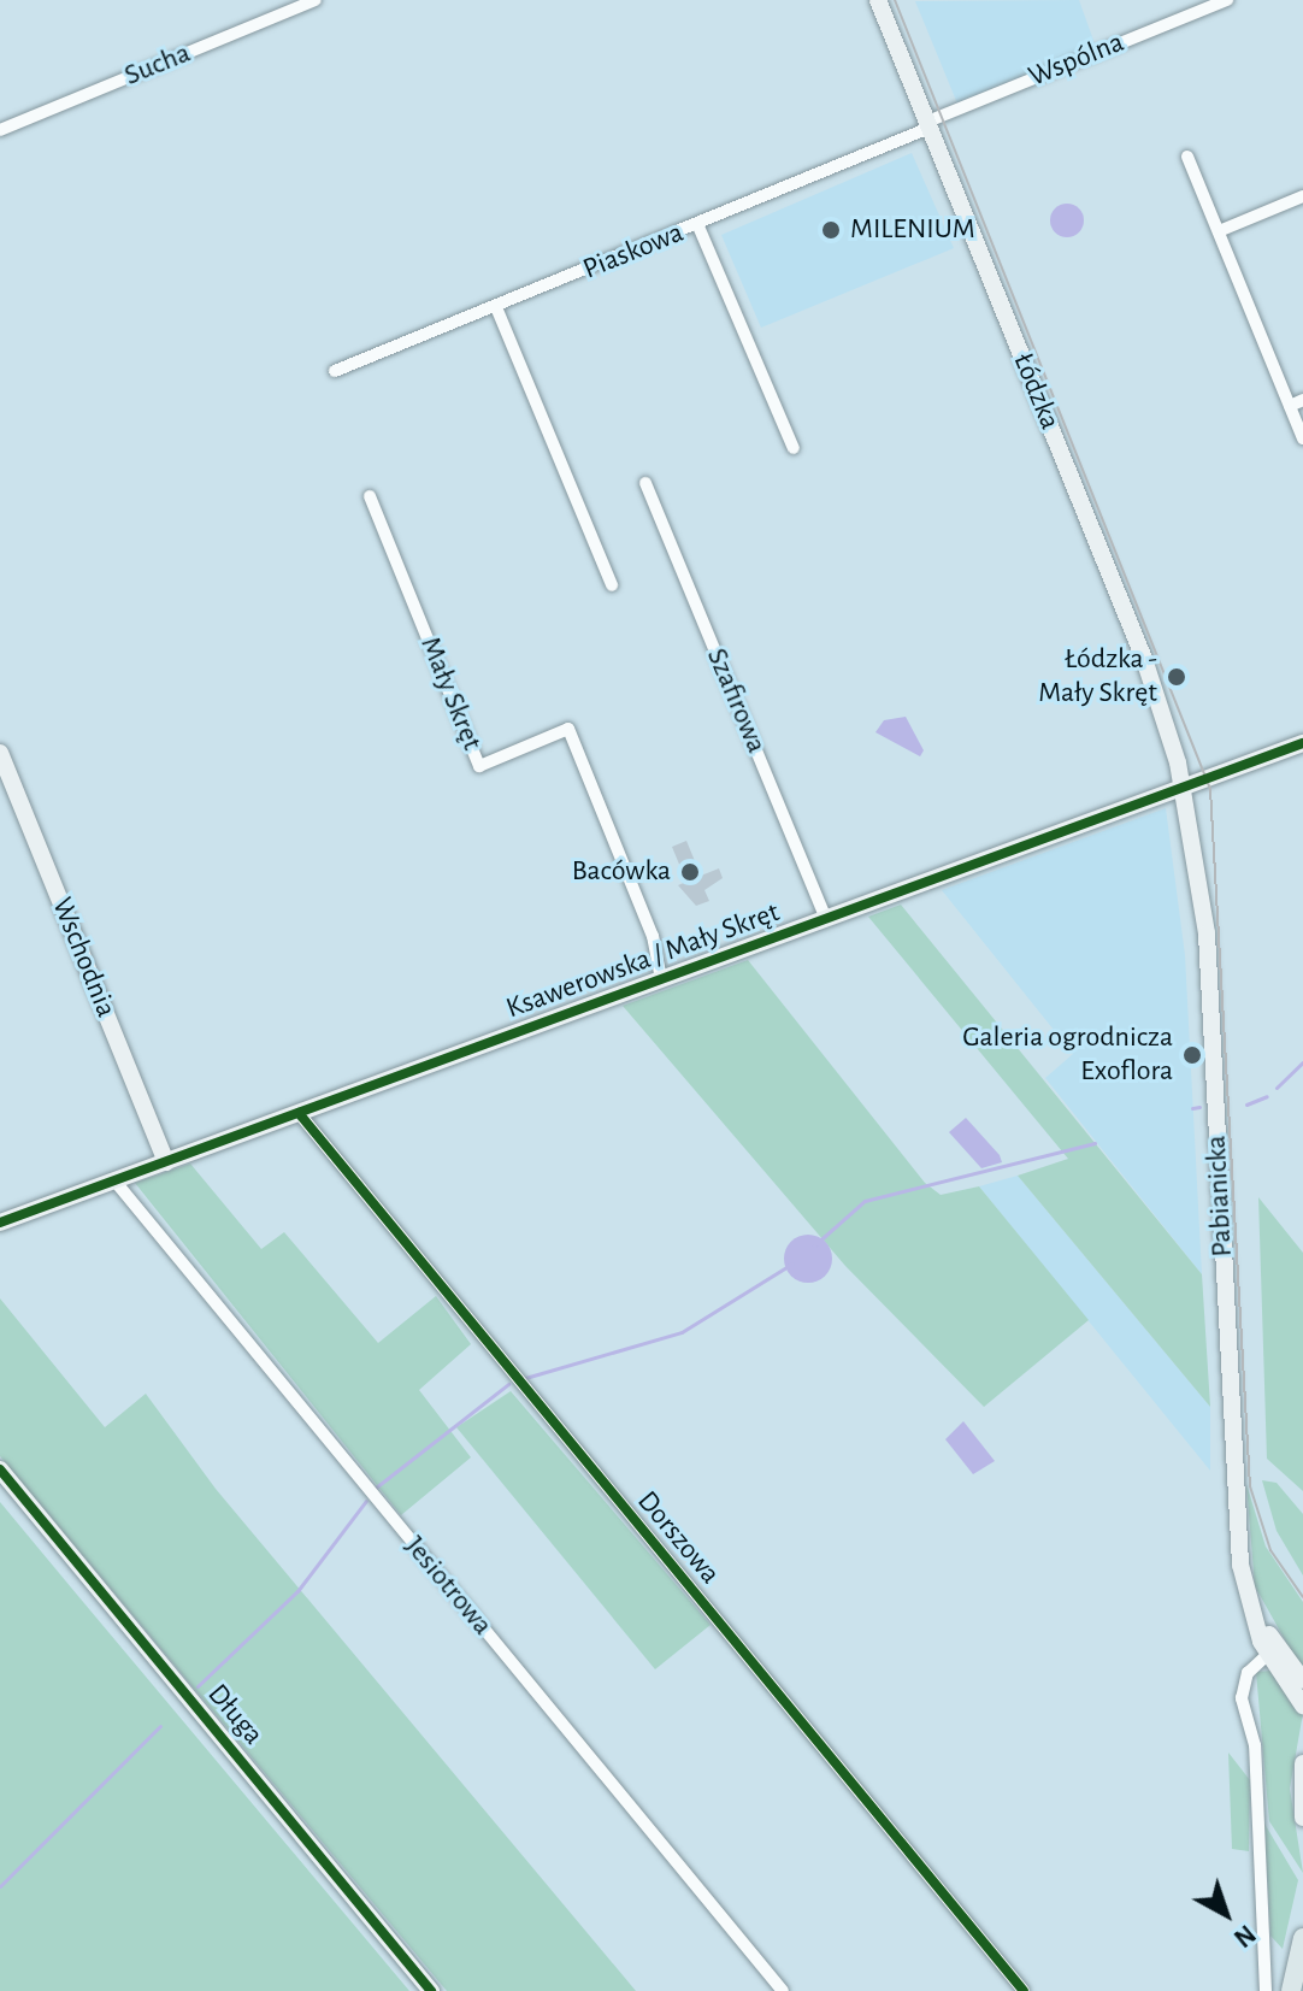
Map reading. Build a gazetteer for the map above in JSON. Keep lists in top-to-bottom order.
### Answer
{
  "streets": {
    "street": [
      "Wspólna",
      "Sucha",
      "Piaskowa",
      "Łódzka",
      "Mały Skręt",
      "Szafirowa",
      "Wschodnia",
      "Ksawerowska / Mały Skręt",
      "Pabianicka",
      "Dorszowa",
      "Jesiotrowa",
      "Długa"
    ]
  },
  "crossings": [
    ["Wspólna", "Piaskowa"],
    ["Wspólna", "Łódzka"],
    ["Piaskowa", "Łódzka"],
    ["Łódzka", "Ksawerowska / Mały Skręt"],
    ["Łódzka", "Pabianicka"],
    ["Mały Skręt", "Ksawerowska / Mały Skręt"],
    ["Szafirowa", "Ksawerowska / Mały Skręt"],
    ["Wschodnia", "Ksawerowska / Mały Skręt"],
    ["Ksawerowska / Mały Skręt", "Pabianicka"],
    ["Ksawerowska / Mały Skręt", "Dorszowa"],
    ["Ksawerowska / Mały Skręt", "Jesiotrowa"]
  ],
  "places": [
    "MILENIUM",
    "Łódzka - Mały Skręt",
    "Bacówka",
    "Galeria ogrodnicza Exoflora"
  ],
  "north": "bottom right"
}
